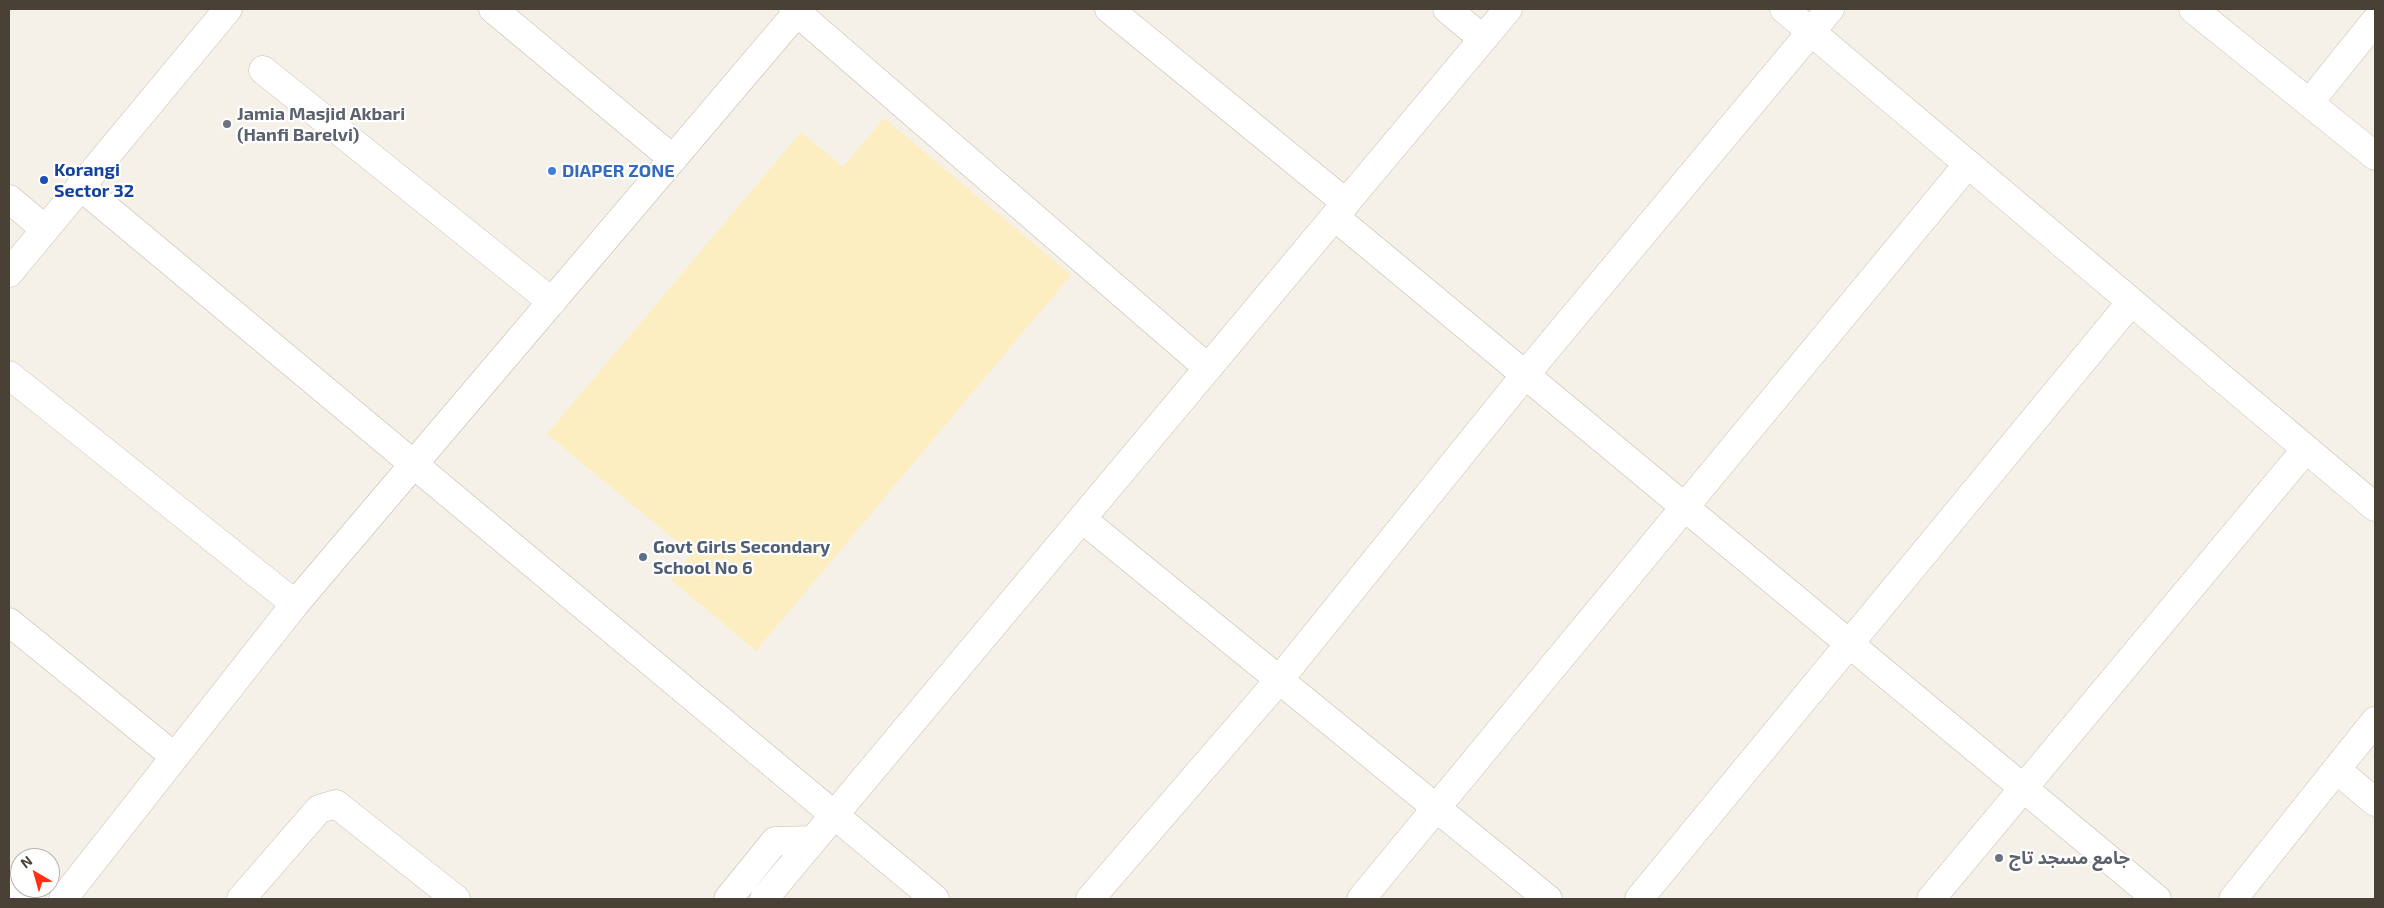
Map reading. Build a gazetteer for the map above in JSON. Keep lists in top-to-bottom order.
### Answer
{
  "places": [
    "Jamia Masjid Akbari (Hanfi Barelvi)",
    "DIAPER ZONE",
    "Korangi Sector 32",
    "Govt Girls Secondary School No 6",
    "جامع مسجد تاج"
  ],
  "north": "top left"
}
